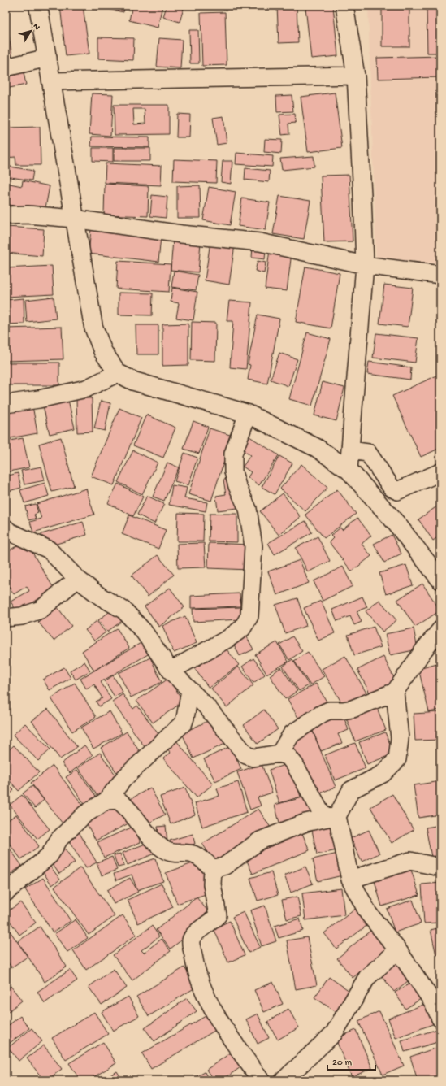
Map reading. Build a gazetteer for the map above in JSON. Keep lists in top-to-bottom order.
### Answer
{
  "scale_bar": "20 m",
  "north": "top right"
}
